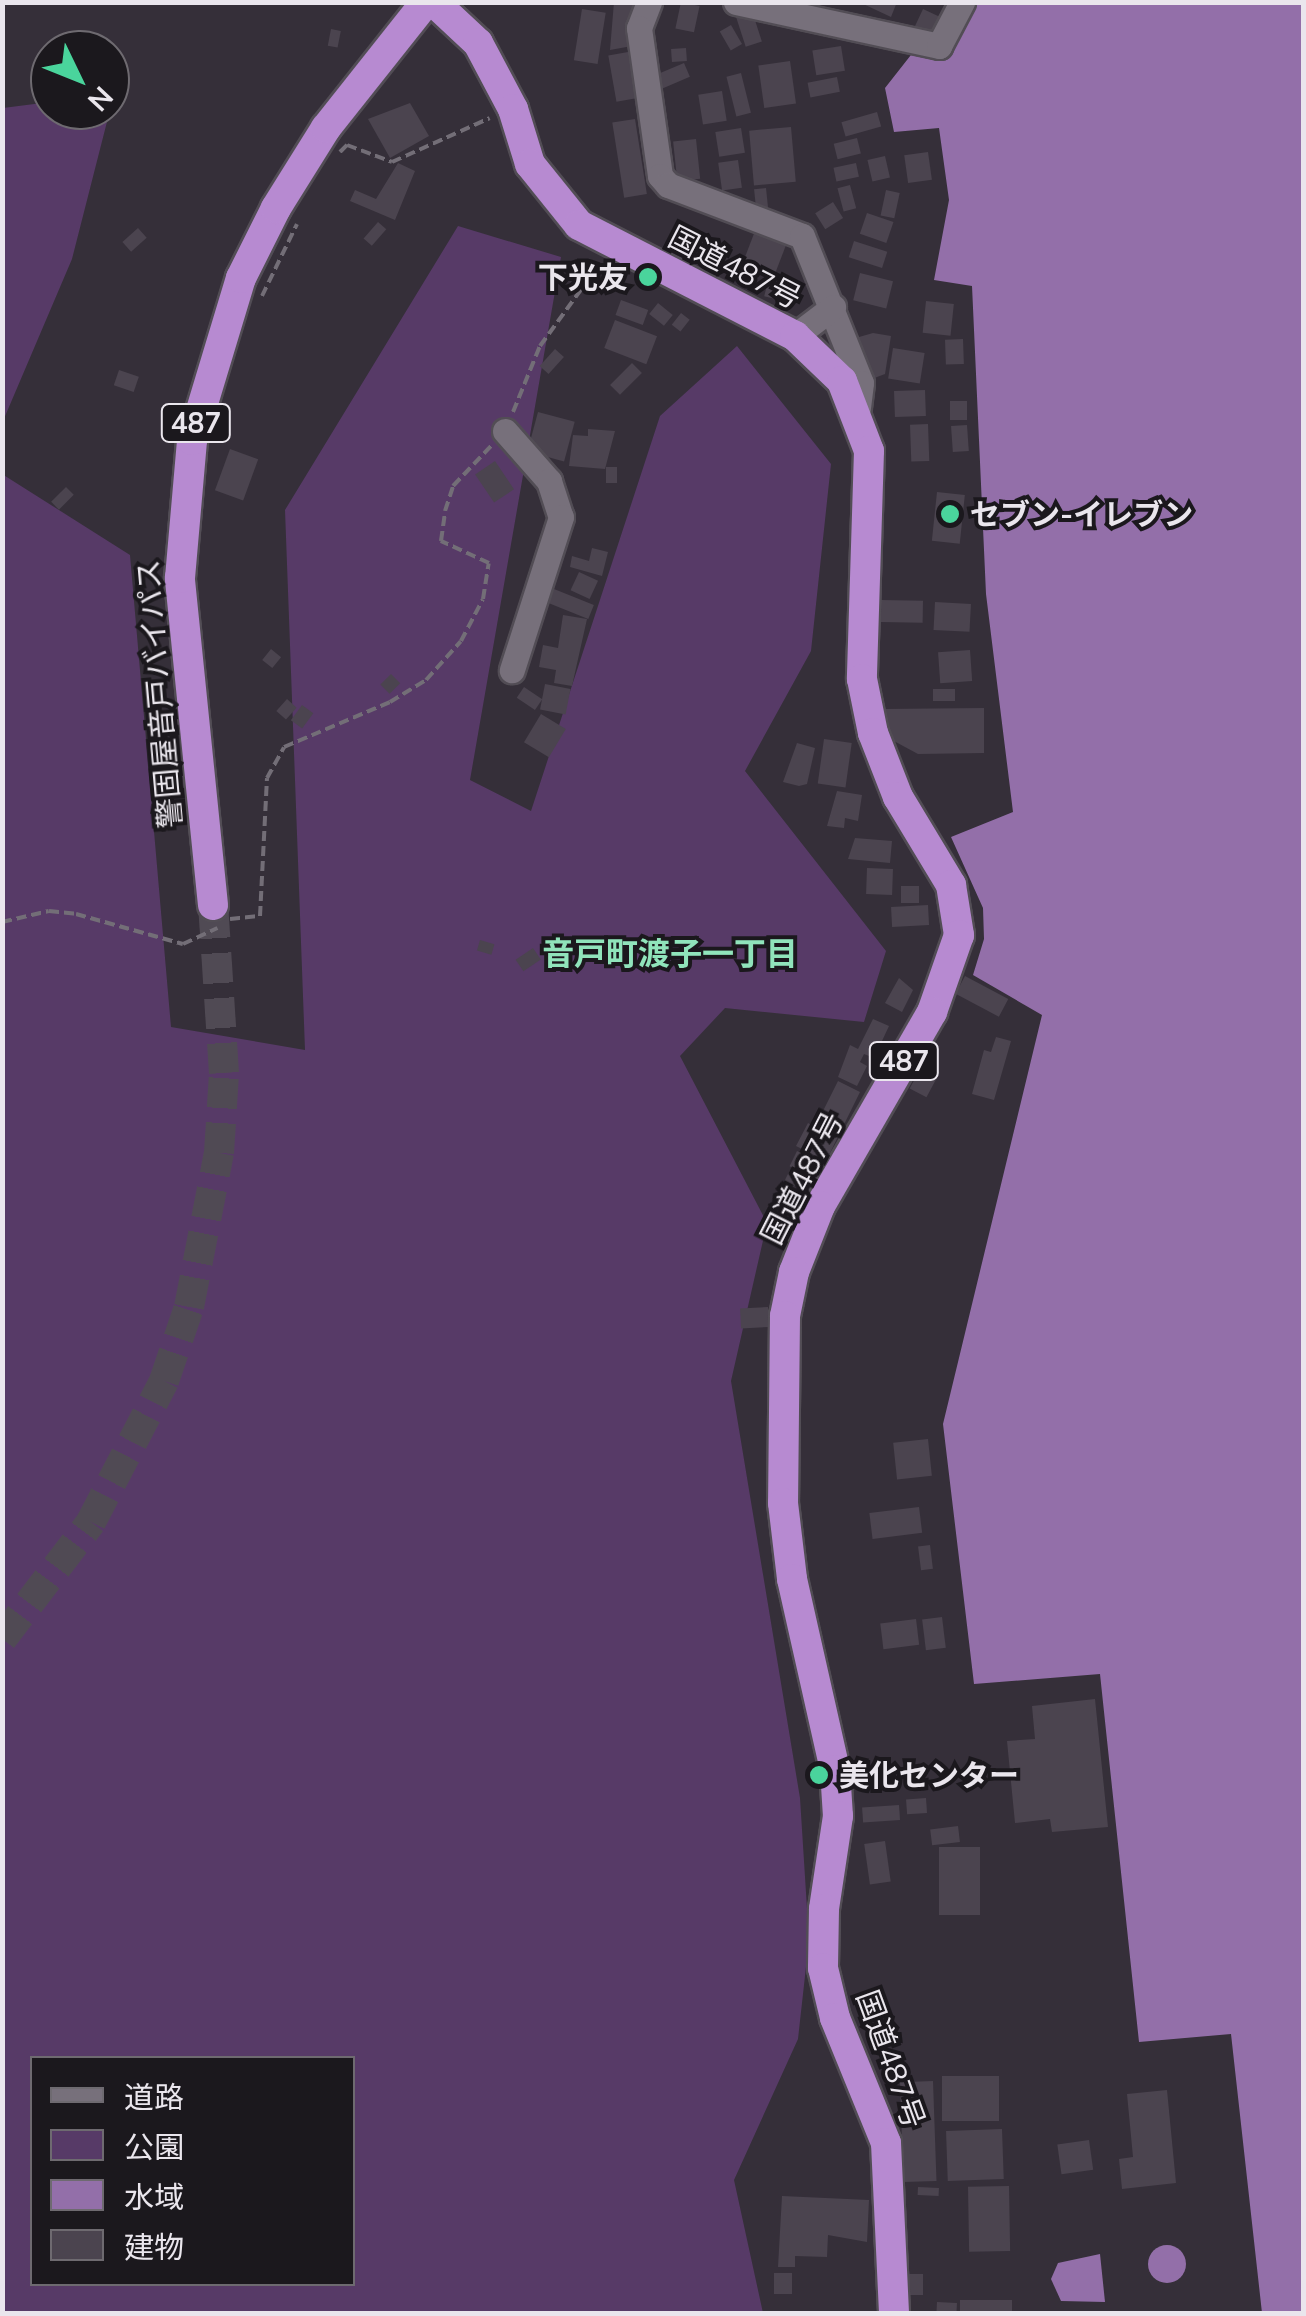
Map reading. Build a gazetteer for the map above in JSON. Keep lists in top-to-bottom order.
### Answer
{
  "streets": {
    "highway": ["国道487号", "487", "警固屋音戸バイパス"]
  },
  "districts": ["音戸町渡子一丁目"],
  "places": ["下光友", "セブン-イレブン", "美化センター"],
  "legend": [
    "道路",
    "公園",
    "水域",
    "建物"
  ],
  "north": "bottom right"
}
